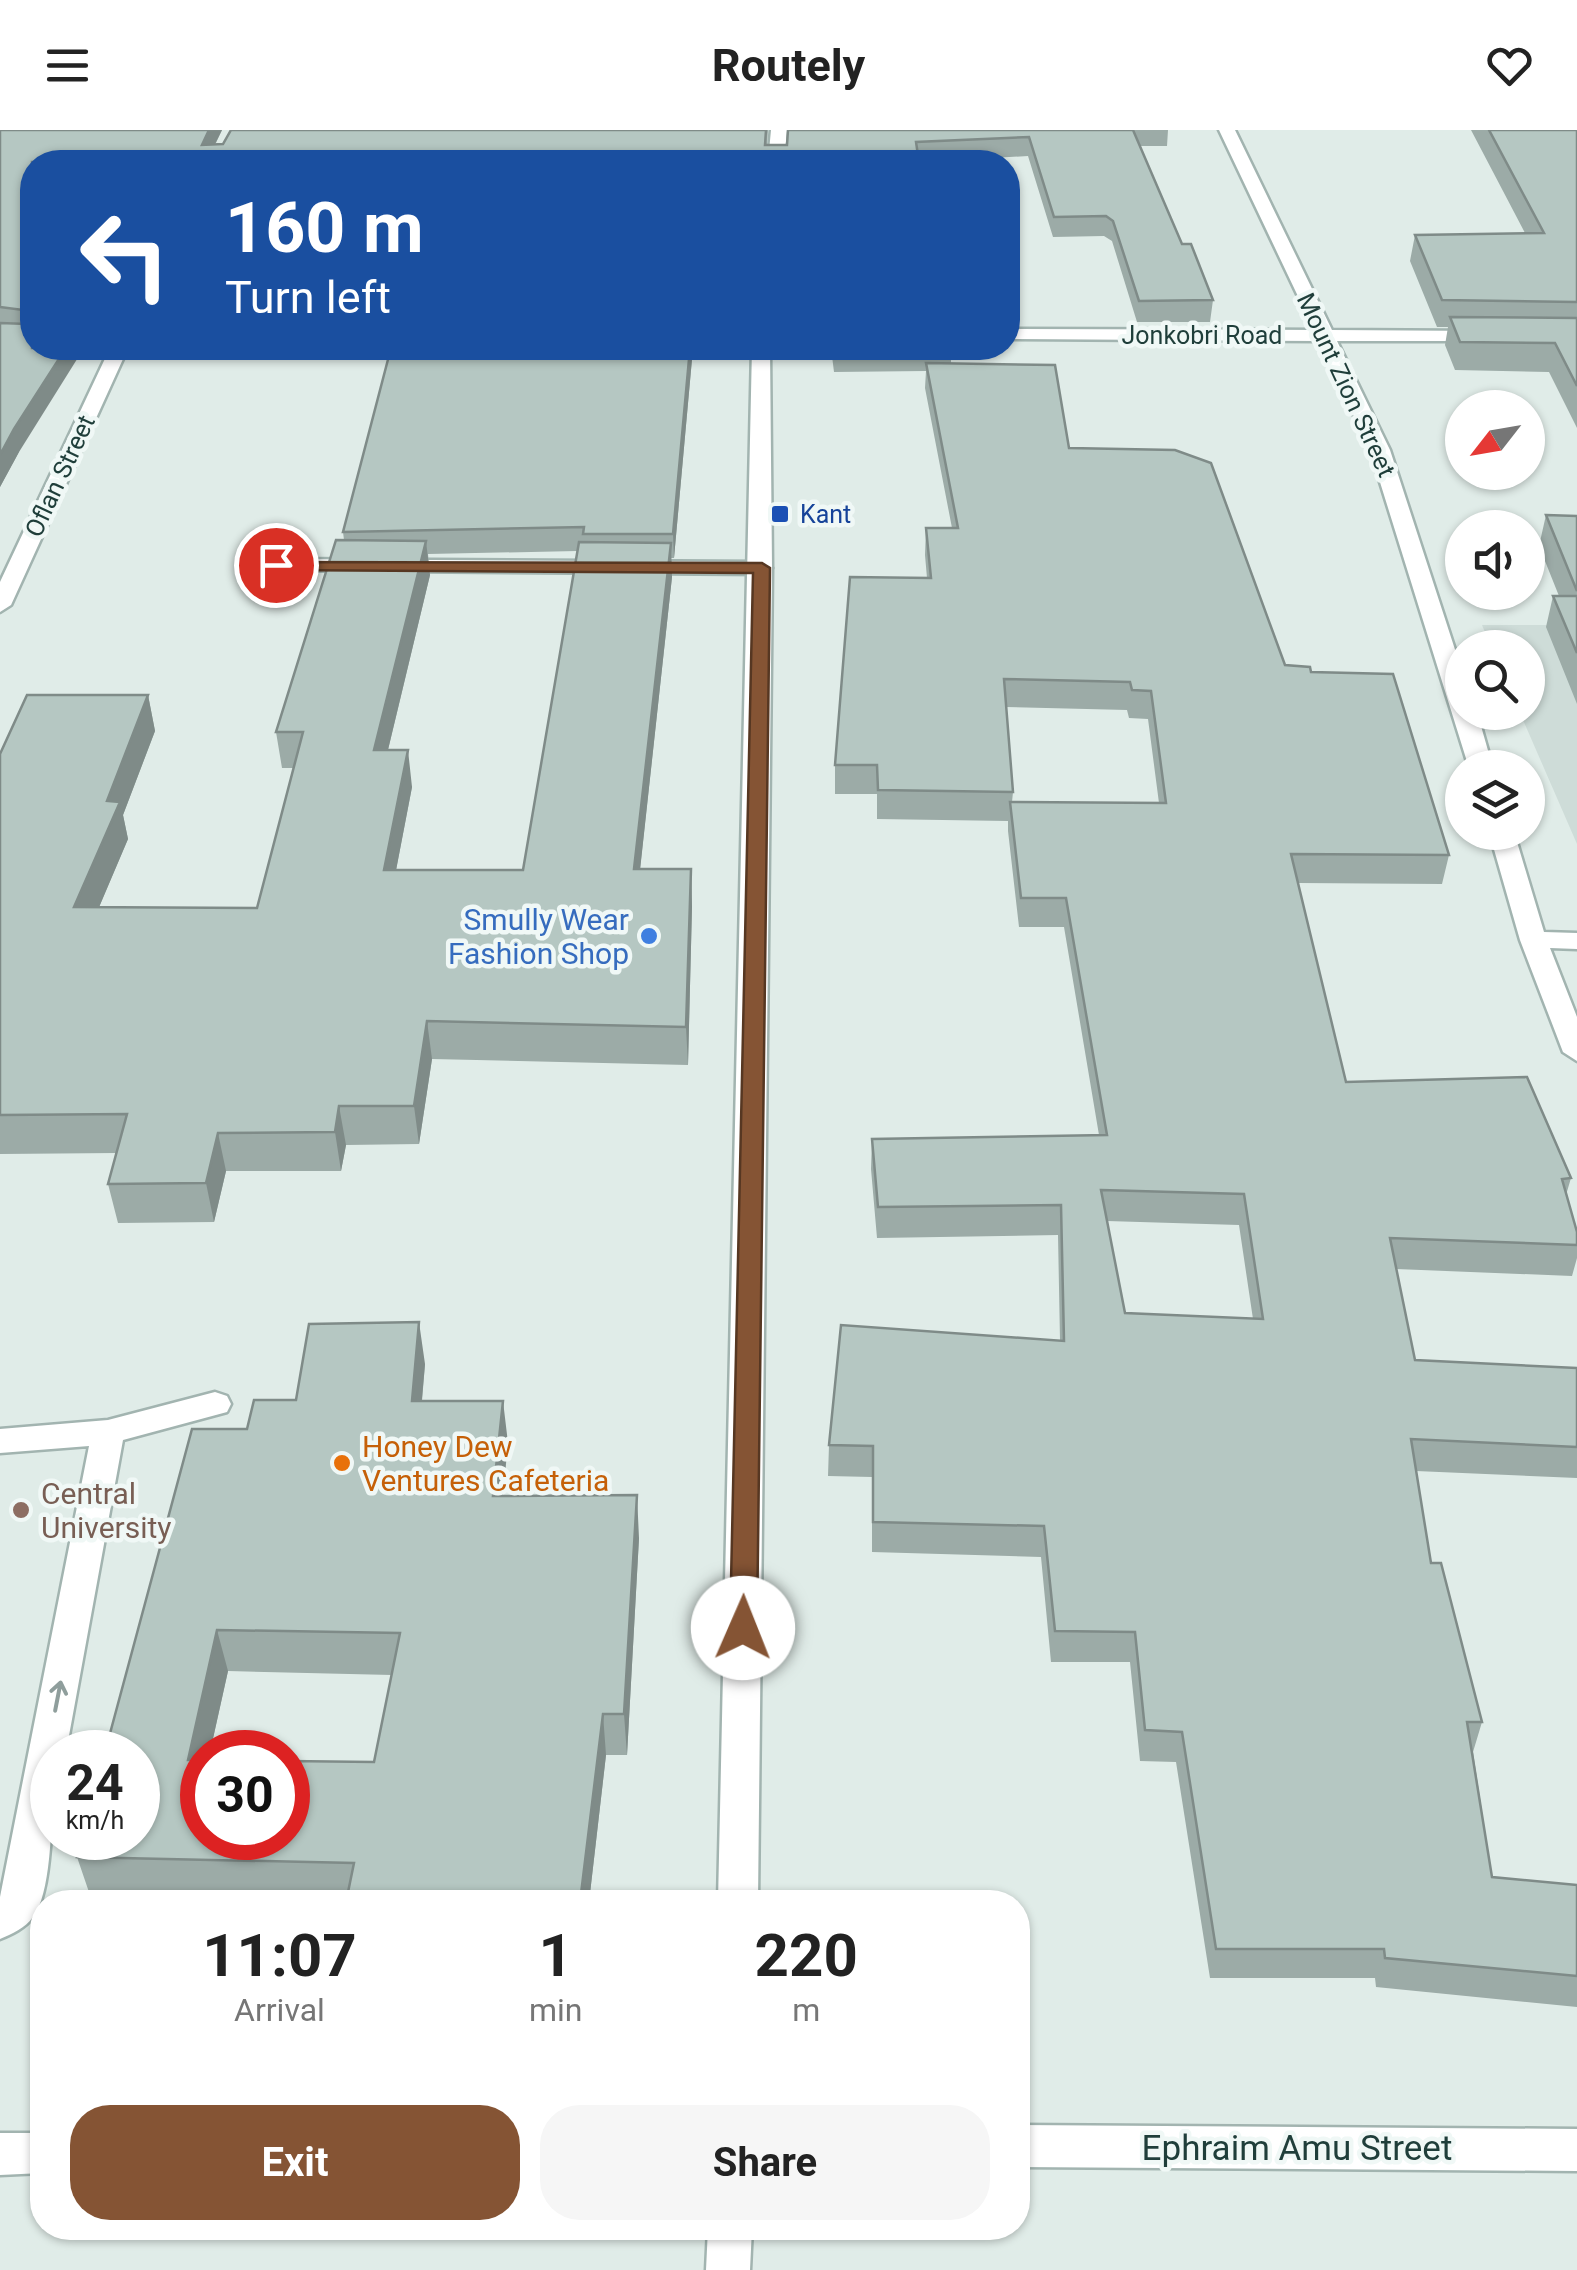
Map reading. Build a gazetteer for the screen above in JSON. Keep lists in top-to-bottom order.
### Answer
{
  "streets": {
    "street": [
      "Jonkobri Road",
      "Mount Zion Street",
      "Oflan Street",
      "Ephraim Amu Street"
    ]
  },
  "crossings": [
    ["Jonkobri Road", "Mount Zion Street"]
  ],
  "places": {
    "transit": ["Kant"],
    "other": ["Smully Wear Fashion Shop", "Honey Dew Ventures Cafeteria", "Central University"]
  },
  "north": "bottom left",
  "page": {
    "header": "Routely",
    "turn": ["160 m", "Turn left"],
    "speed": "24 km/h",
    "limit": "30",
    "eta": [
      "11:07",
      "Arrival",
      "1",
      "min",
      "220",
      "m"
    ],
    "buttons": ["Exit", "Share"]
  }
}
